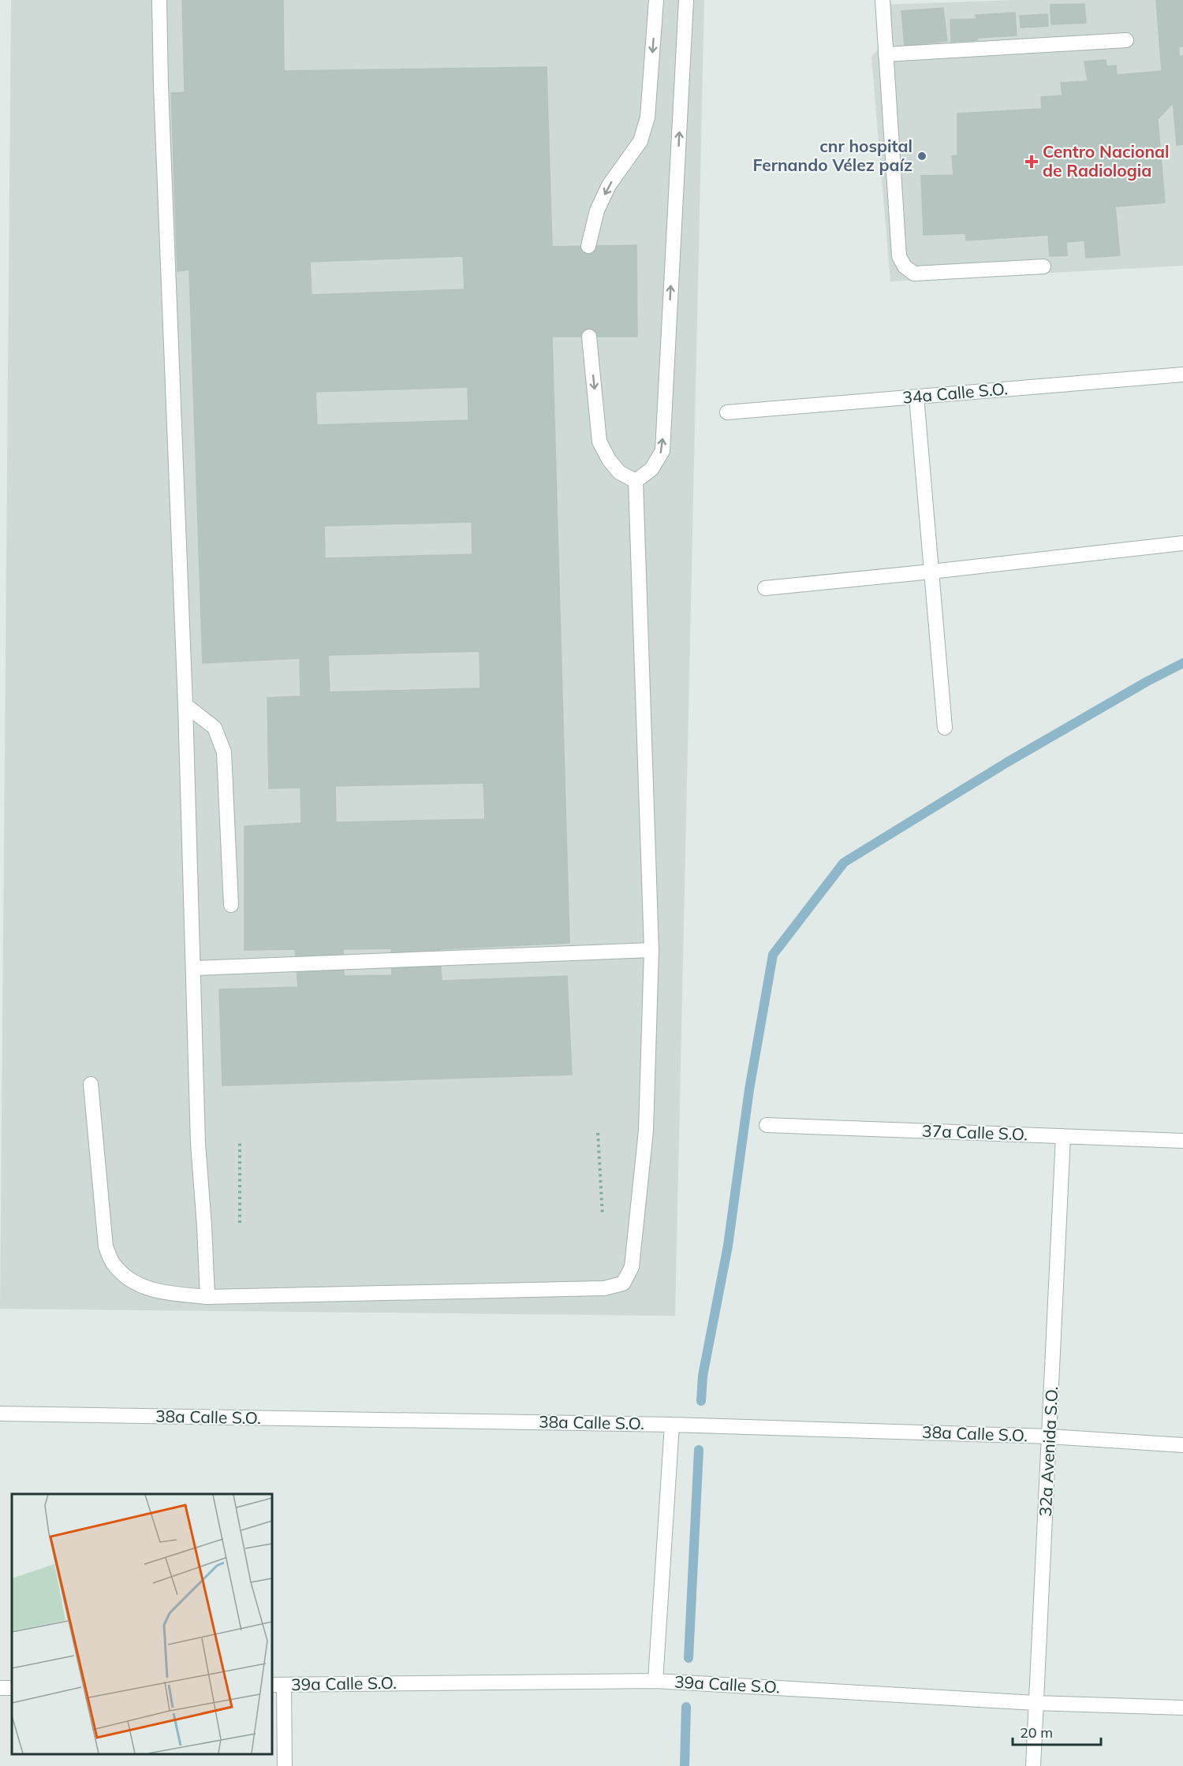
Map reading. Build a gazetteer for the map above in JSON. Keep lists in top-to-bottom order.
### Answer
{
  "streets": {
    "street": [
      "34a Calle S.O.",
      "37a Calle S.O.",
      "38a Calle S.O.",
      "32a Avenida S.O.",
      "39a Calle S.O."
    ]
  },
  "crossings": [
    ["37a Calle S.O.", "32a Avenida S.O."],
    ["38a Calle S.O.", "32a Avenida S.O."],
    ["32a Avenida S.O.", "39a Calle S.O."]
  ],
  "places": {
    "other": ["cnr hospital Fernando Vélez paíz"],
    "health": ["Centro Nacional de Radiologia"]
  },
  "scale_bar": "20 m"
}
